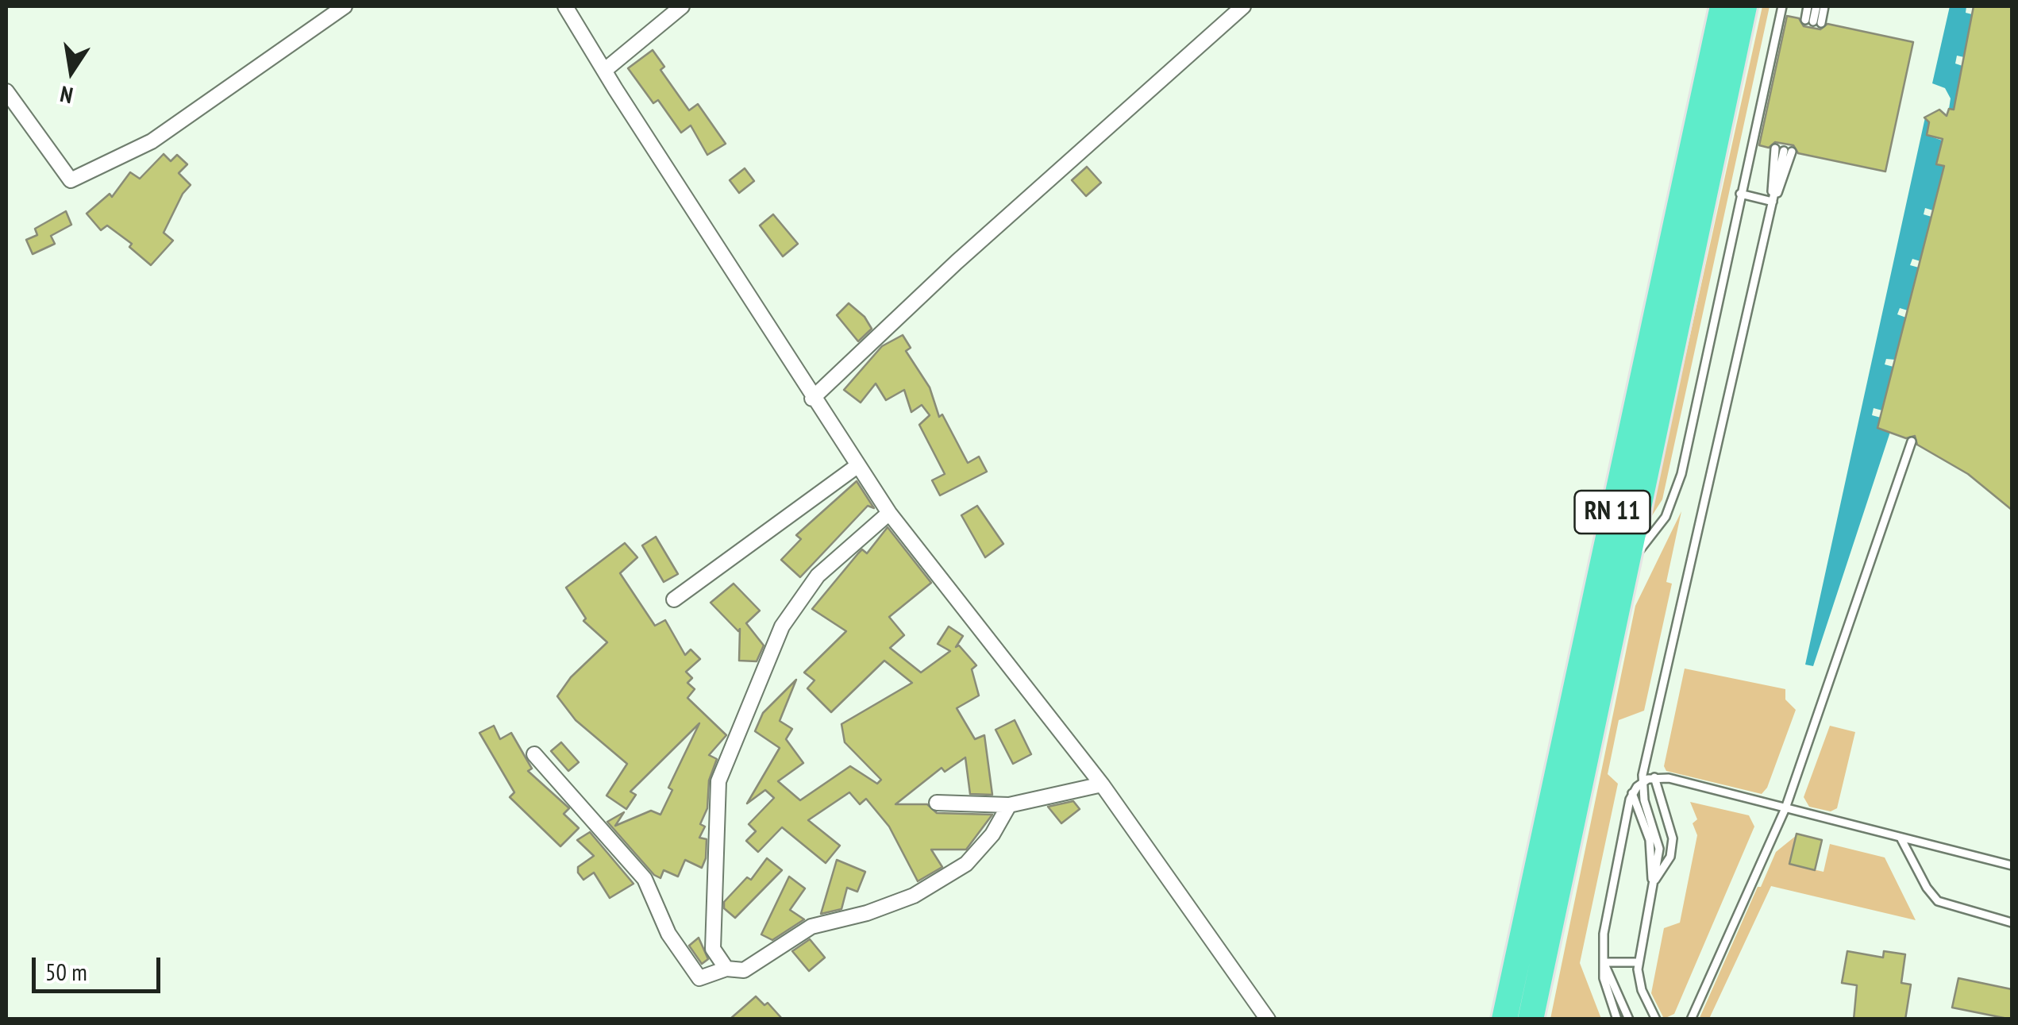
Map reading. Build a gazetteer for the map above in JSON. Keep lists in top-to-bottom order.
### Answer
{
  "streets": {
    "highway": ["RN 11"]
  },
  "scale_bar": "50 m",
  "north": "bottom"
}
